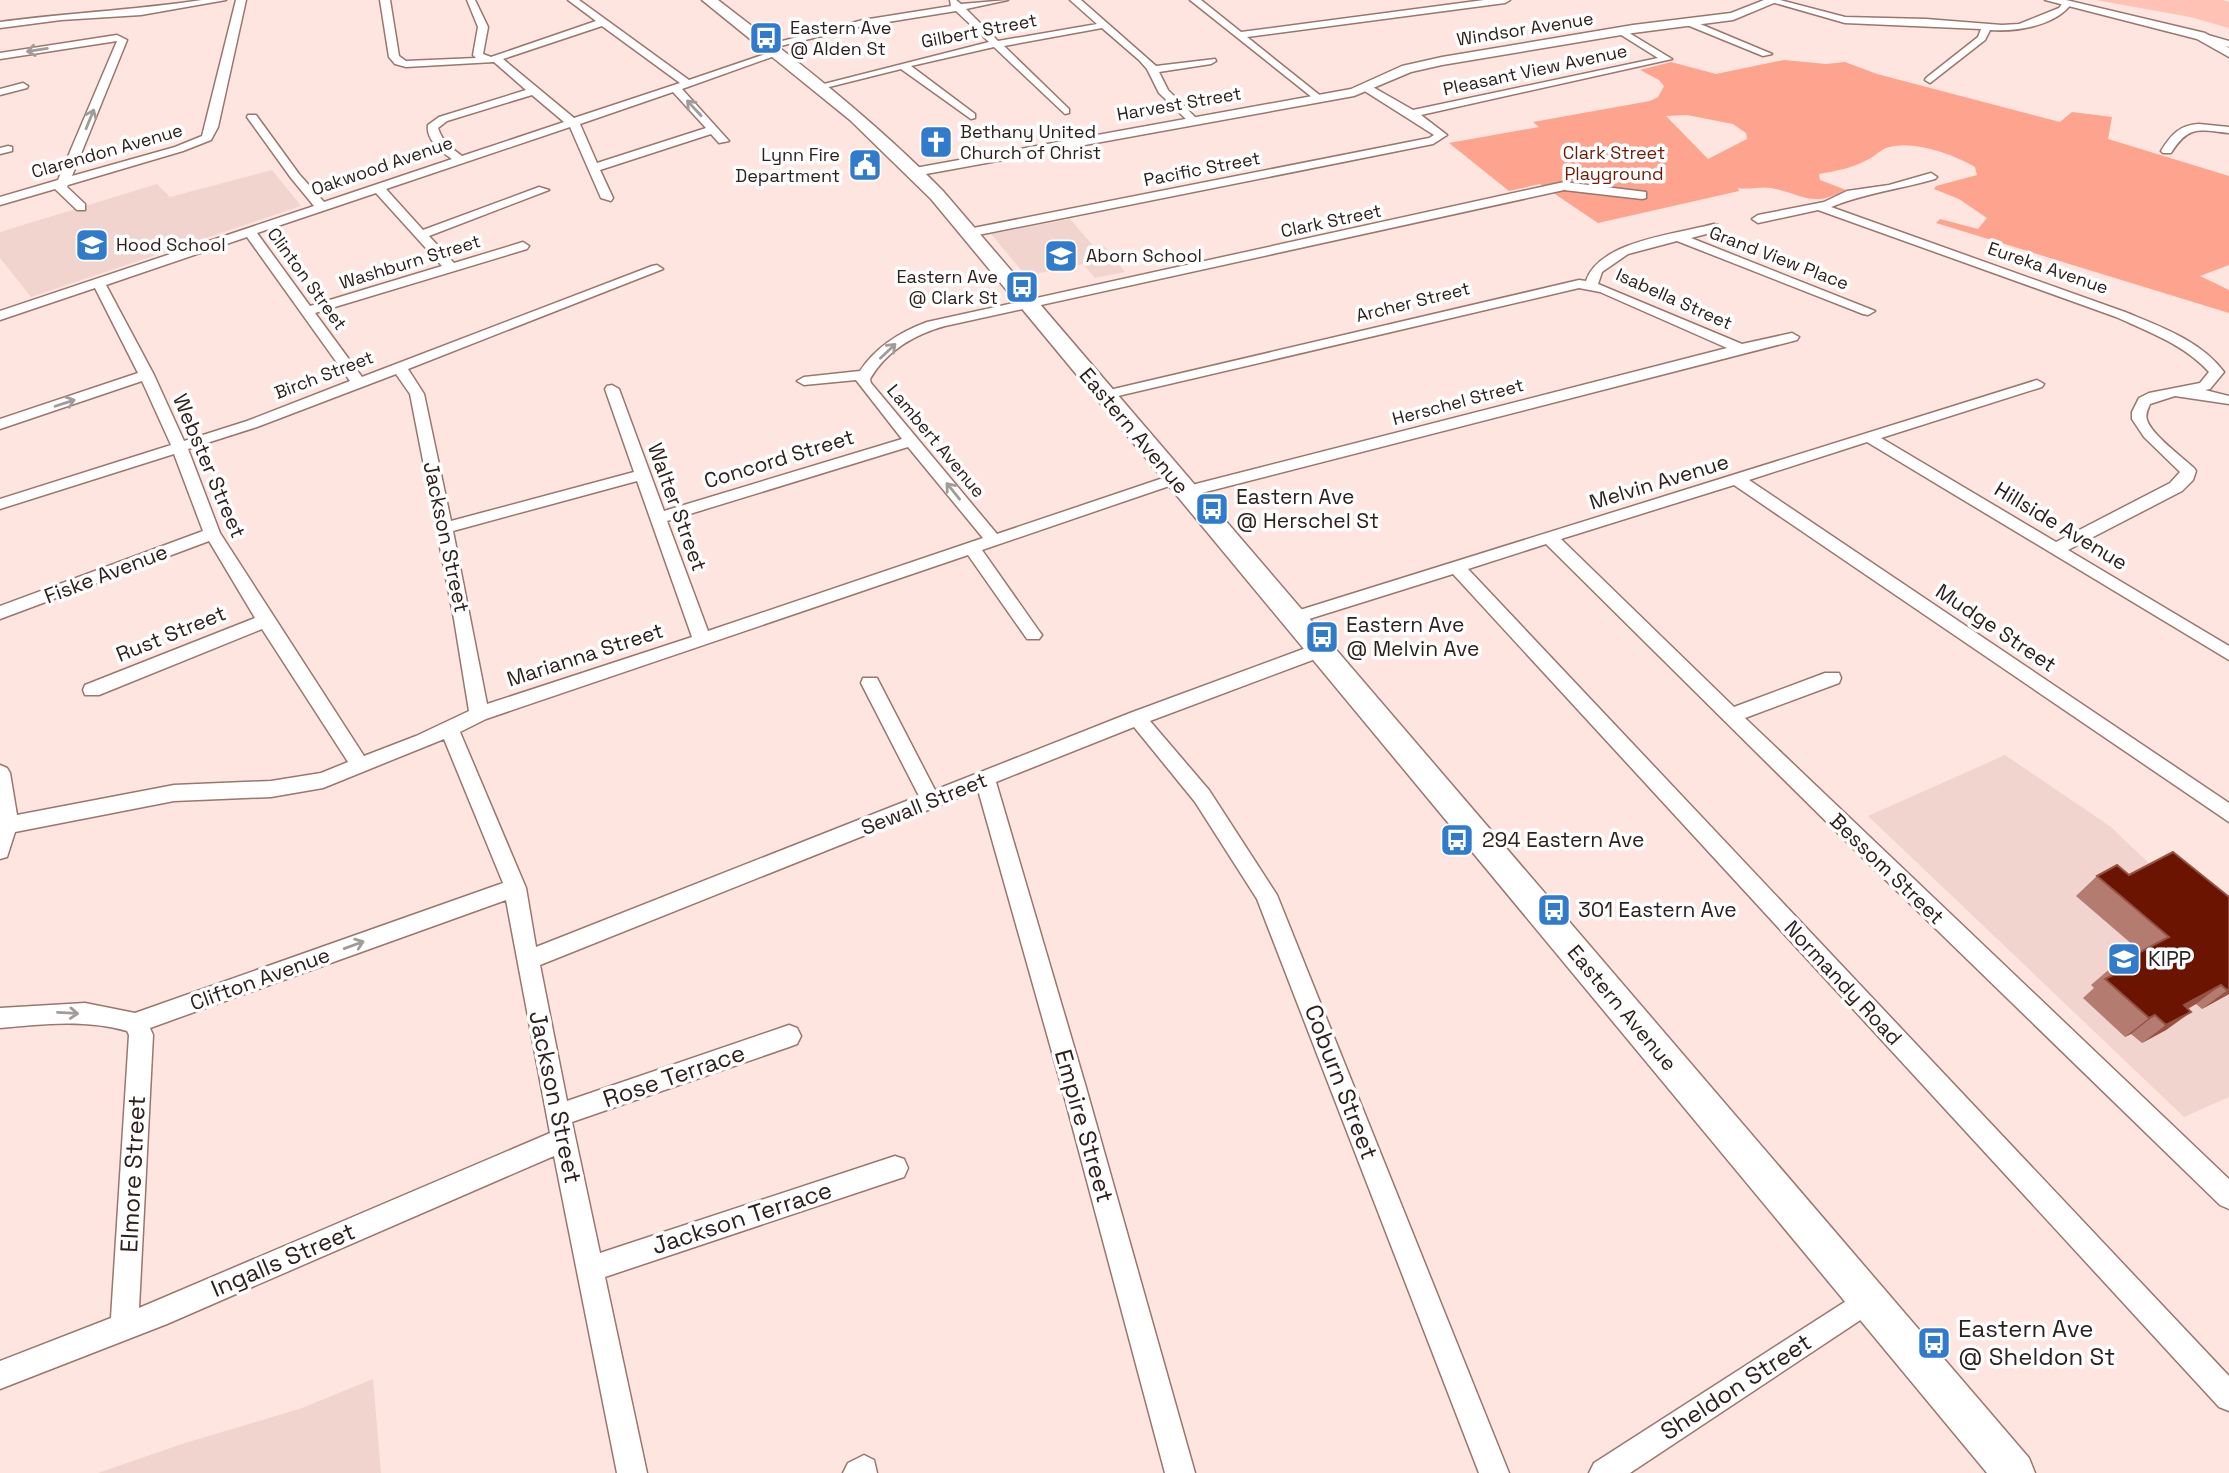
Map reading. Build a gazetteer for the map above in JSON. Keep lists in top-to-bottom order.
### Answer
{
  "streets": {
    "main road": ["Eastern Avenue"],
    "street": [
      "Windsor Avenue",
      "Gilbert Street",
      "Pleasant View Avenue",
      "Harvest Street",
      "Clarendon Avenue",
      "Oakwood Avenue",
      "Pacific Street",
      "Clark Street",
      "Grand View Place",
      "Washburn Street",
      "Eureka Avenue",
      "Clinton Street",
      "Isabella Street",
      "Archer Street",
      "Birch Street",
      "Herschel Street",
      "Lambert Avenue",
      "Concord Street",
      "Webster Street",
      "Melvin Avenue",
      "Walter Street",
      "Hillside Avenue",
      "Jackson Street",
      "Fiske Avenue",
      "Mudge Street",
      "Rust Street",
      "Marianna Street",
      "Sewall Street",
      "Bessom Street",
      "Clifton Avenue",
      "Normandy Road",
      "Rose Terrace",
      "Coburn Street",
      "Empire Street",
      "Elmore Street",
      "Jackson Terrace",
      "Ingalls Street",
      "Sheldon Street"
    ]
  },
  "crossings": [
    ["Windsor Avenue", "Pleasant View Avenue"],
    ["Windsor Avenue", "Harvest Street"],
    ["Gilbert Street", "Eastern Avenue"],
    ["Pleasant View Avenue", "Pacific Street"],
    ["Harvest Street", "Eastern Avenue"],
    ["Oakwood Avenue", "Clinton Street"],
    ["Oakwood Avenue", "Eastern Avenue"],
    ["Oakwood Avenue", "Webster Street"],
    ["Pacific Street", "Eastern Avenue"],
    ["Clark Street", "Eastern Avenue"],
    ["Clark Street", "Lambert Avenue"],
    ["Washburn Street", "Clinton Street"],
    ["Clinton Street", "Birch Street"],
    ["Isabella Street", "Archer Street"],
    ["Isabella Street", "Herschel Street"],
    ["Archer Street", "Eastern Avenue"],
    ["Birch Street", "Webster Street"],
    ["Birch Street", "Jackson Street"],
    ["Herschel Street", "Eastern Avenue"],
    ["Herschel Street", "Marianna Street"],
    ["Eastern Avenue", "Lambert Avenue"],
    ["Eastern Avenue", "Melvin Avenue"],
    ["Eastern Avenue", "Marianna Street"],
    ["Eastern Avenue", "Sewall Street"],
    ["Eastern Avenue", "Sheldon Street"],
    ["Lambert Avenue", "Concord Street"],
    ["Lambert Avenue", "Marianna Street"],
    ["Concord Street", "Walter Street"],
    ["Webster Street", "Fiske Avenue"],
    ["Webster Street", "Rust Street"],
    ["Webster Street", "Marianna Street"],
    ["Melvin Avenue", "Hillside Avenue"],
    ["Melvin Avenue", "Mudge Street"],
    ["Melvin Avenue", "Bessom Street"],
    ["Melvin Avenue", "Normandy Road"],
    ["Walter Street", "Marianna Street"],
    ["Jackson Street", "Marianna Street"],
    ["Jackson Street", "Sewall Street"],
    ["Jackson Street", "Clifton Avenue"],
    ["Jackson Street", "Rose Terrace"],
    ["Jackson Street", "Jackson Terrace"],
    ["Jackson Street", "Ingalls Street"],
    ["Sewall Street", "Coburn Street"],
    ["Sewall Street", "Empire Street"],
    ["Clifton Avenue", "Elmore Street"],
    ["Rose Terrace", "Ingalls Street"],
    ["Elmore Street", "Ingalls Street"]
  ],
  "one_way": ["Clifton Avenue"],
  "parks": ["Clark Street Playground"],
  "places": {
    "bus stop": [
      "Eastern Ave @ Alden St",
      "Eastern Ave @ Clark St",
      "Eastern Ave @ Herschel St",
      "Eastern Ave @ Melvin Ave",
      "294 Eastern Ave",
      "301 Eastern Ave",
      "Eastern Ave @ Sheldon St"
    ],
    "church": ["Bethany United Church of Christ"],
    "public building": ["Lynn Fire Department"],
    "school or university": ["Hood School", "Aborn School", "KIPP"]
  }
}
